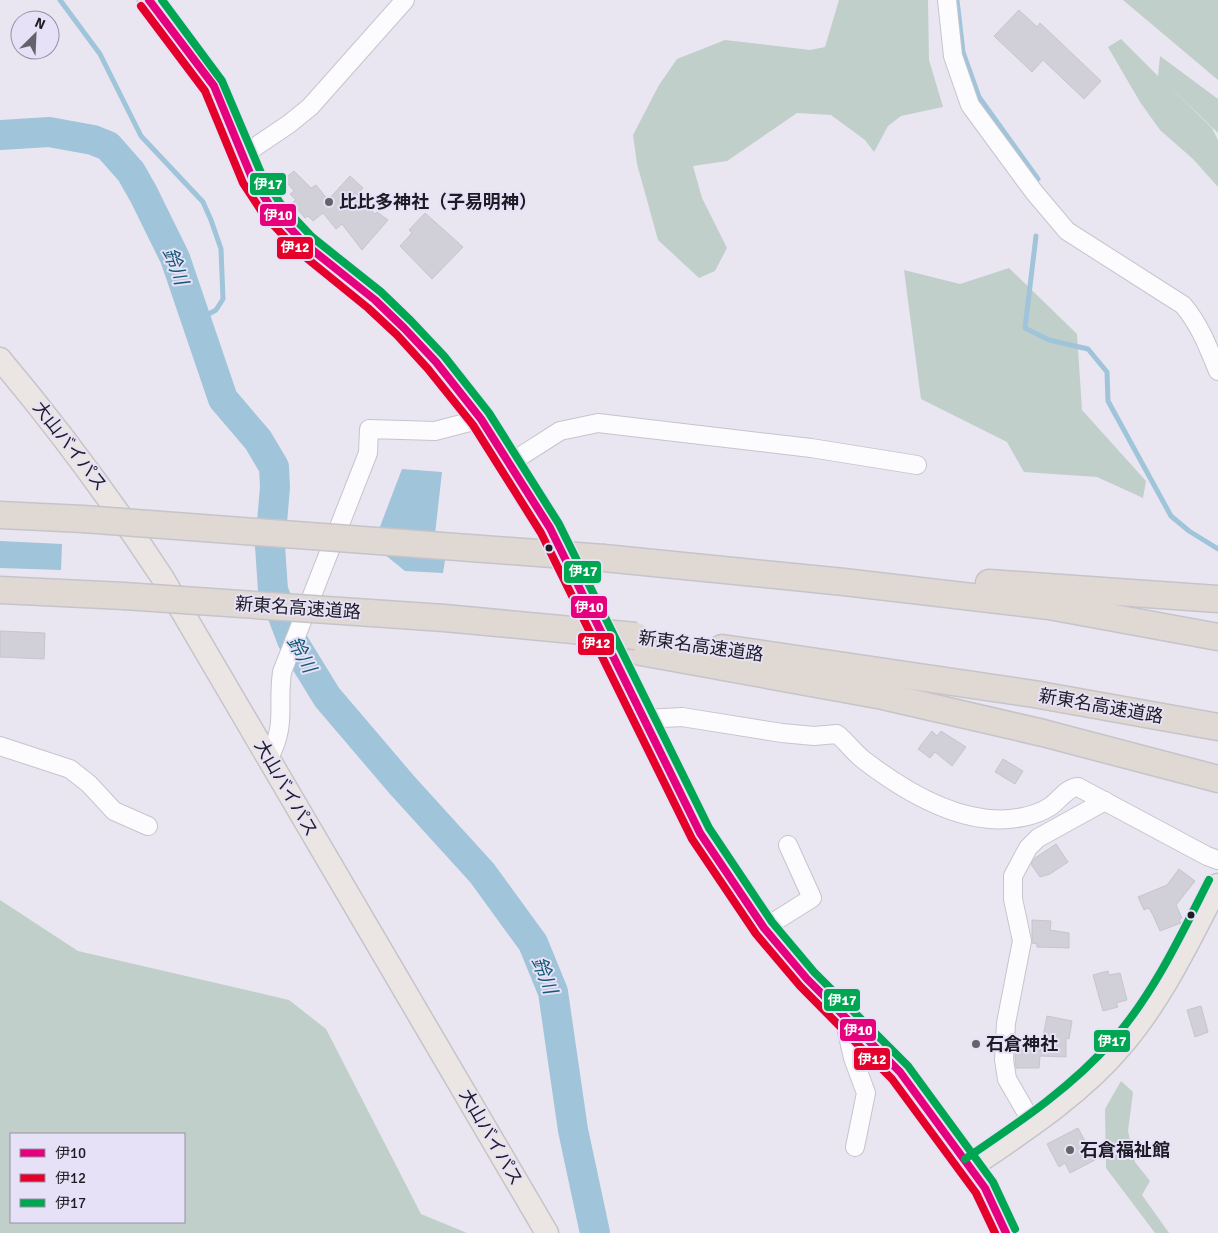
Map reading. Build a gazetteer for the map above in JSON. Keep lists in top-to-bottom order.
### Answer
{
  "streets": {
    "highway": ["新東名高速道路"],
    "main road": ["大山バイパス"]
  },
  "water": ["鈴川"],
  "places": ["比比多神社（子易明神）", "石倉神社", "石倉福祉館"],
  "lines": ["transit line 伊10", "transit line 伊17", "transit line 伊12"],
  "legend": ["伊10", "伊12", "伊17"],
  "north": "top right"
}
